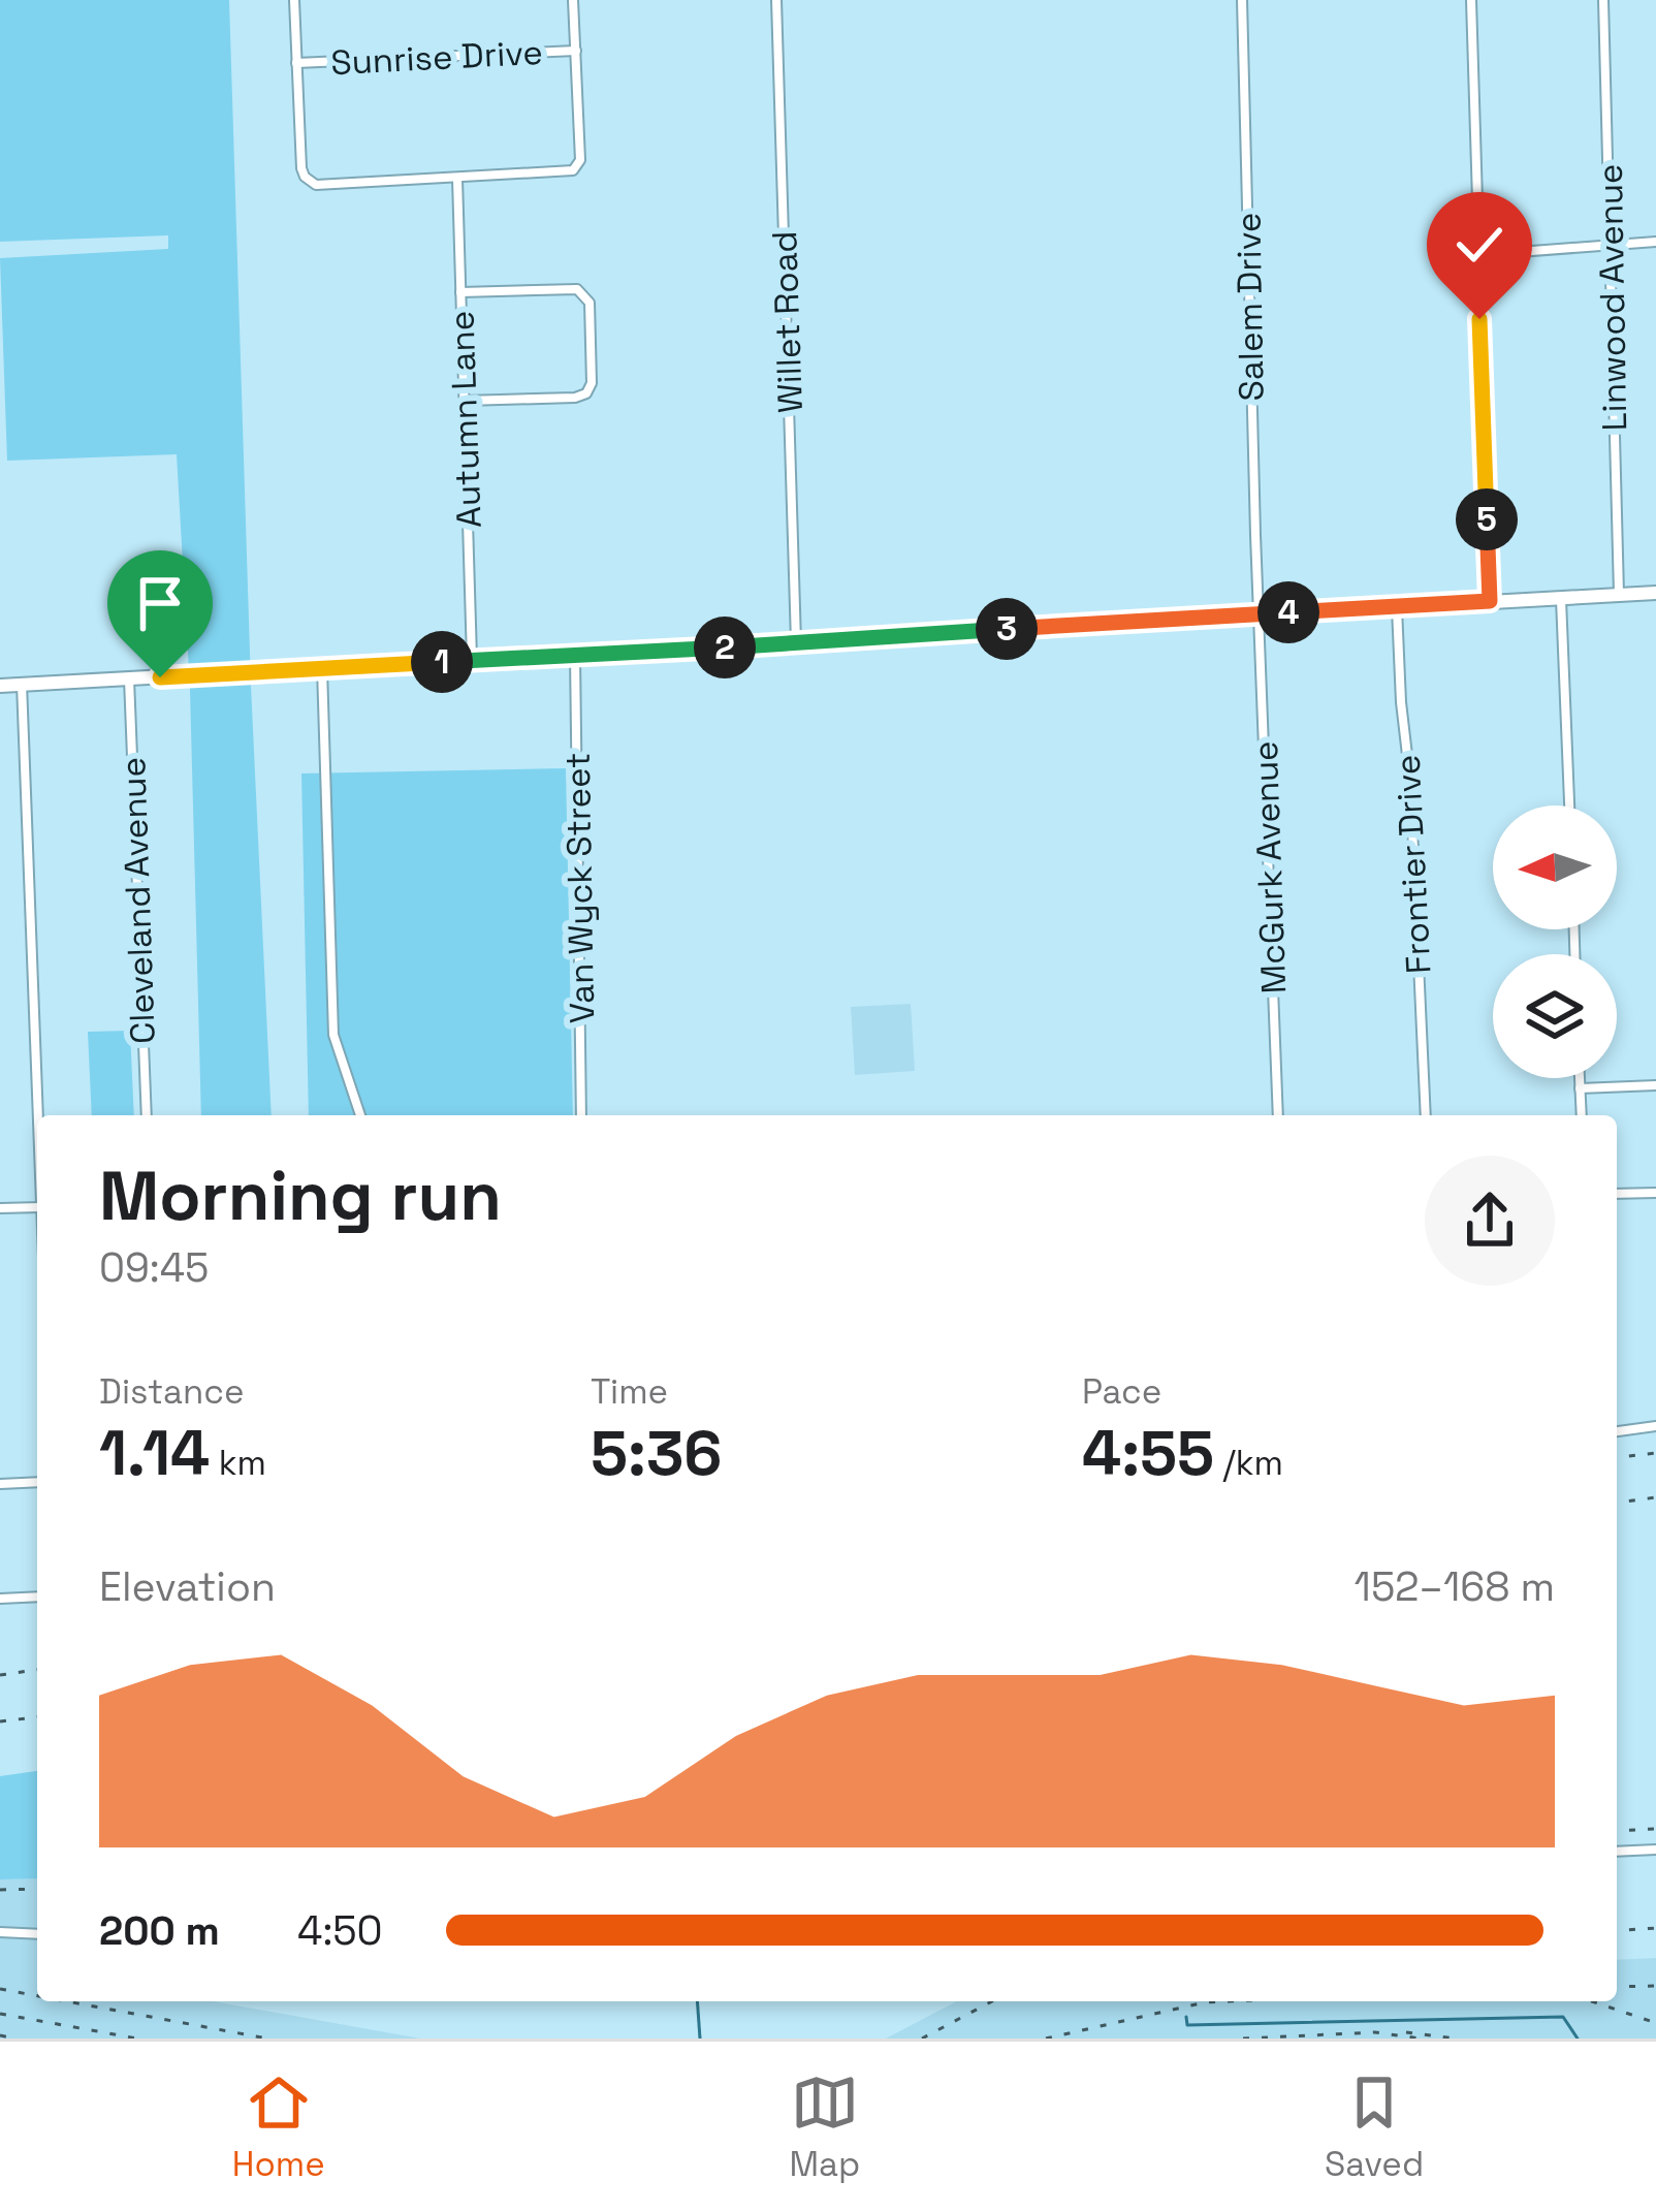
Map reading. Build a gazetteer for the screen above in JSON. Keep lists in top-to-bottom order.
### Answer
{
  "streets": {
    "street": [
      "Sunrise Drive",
      "Linwood Avenue",
      "Salem Drive",
      "Willet Road",
      "Autumn Lane",
      "Frontier Drive",
      "McGurk Avenue",
      "Van Wyck Street",
      "Cleveland Avenue"
    ]
  },
  "crossings": [
    ["Salem Drive", "McGurk Avenue"]
  ],
  "north": "left",
  "page": {
    "pins": [
      "5",
      "4",
      "3",
      "2",
      "1"
    ],
    "heading": ["Morning run", "09:45"],
    "stats": [
      ["Distance", "1.14 km"],
      ["Time", "5:36"],
      ["Pace", "4:55 /km"]
    ],
    "chart": ["Elevation", "152–168 m"],
    "list": [
      {
        "name": "200 m",
        "note": "4:50"
      }
    ],
    "tabs": ["Home", "Map", "Saved"]
  }
}
